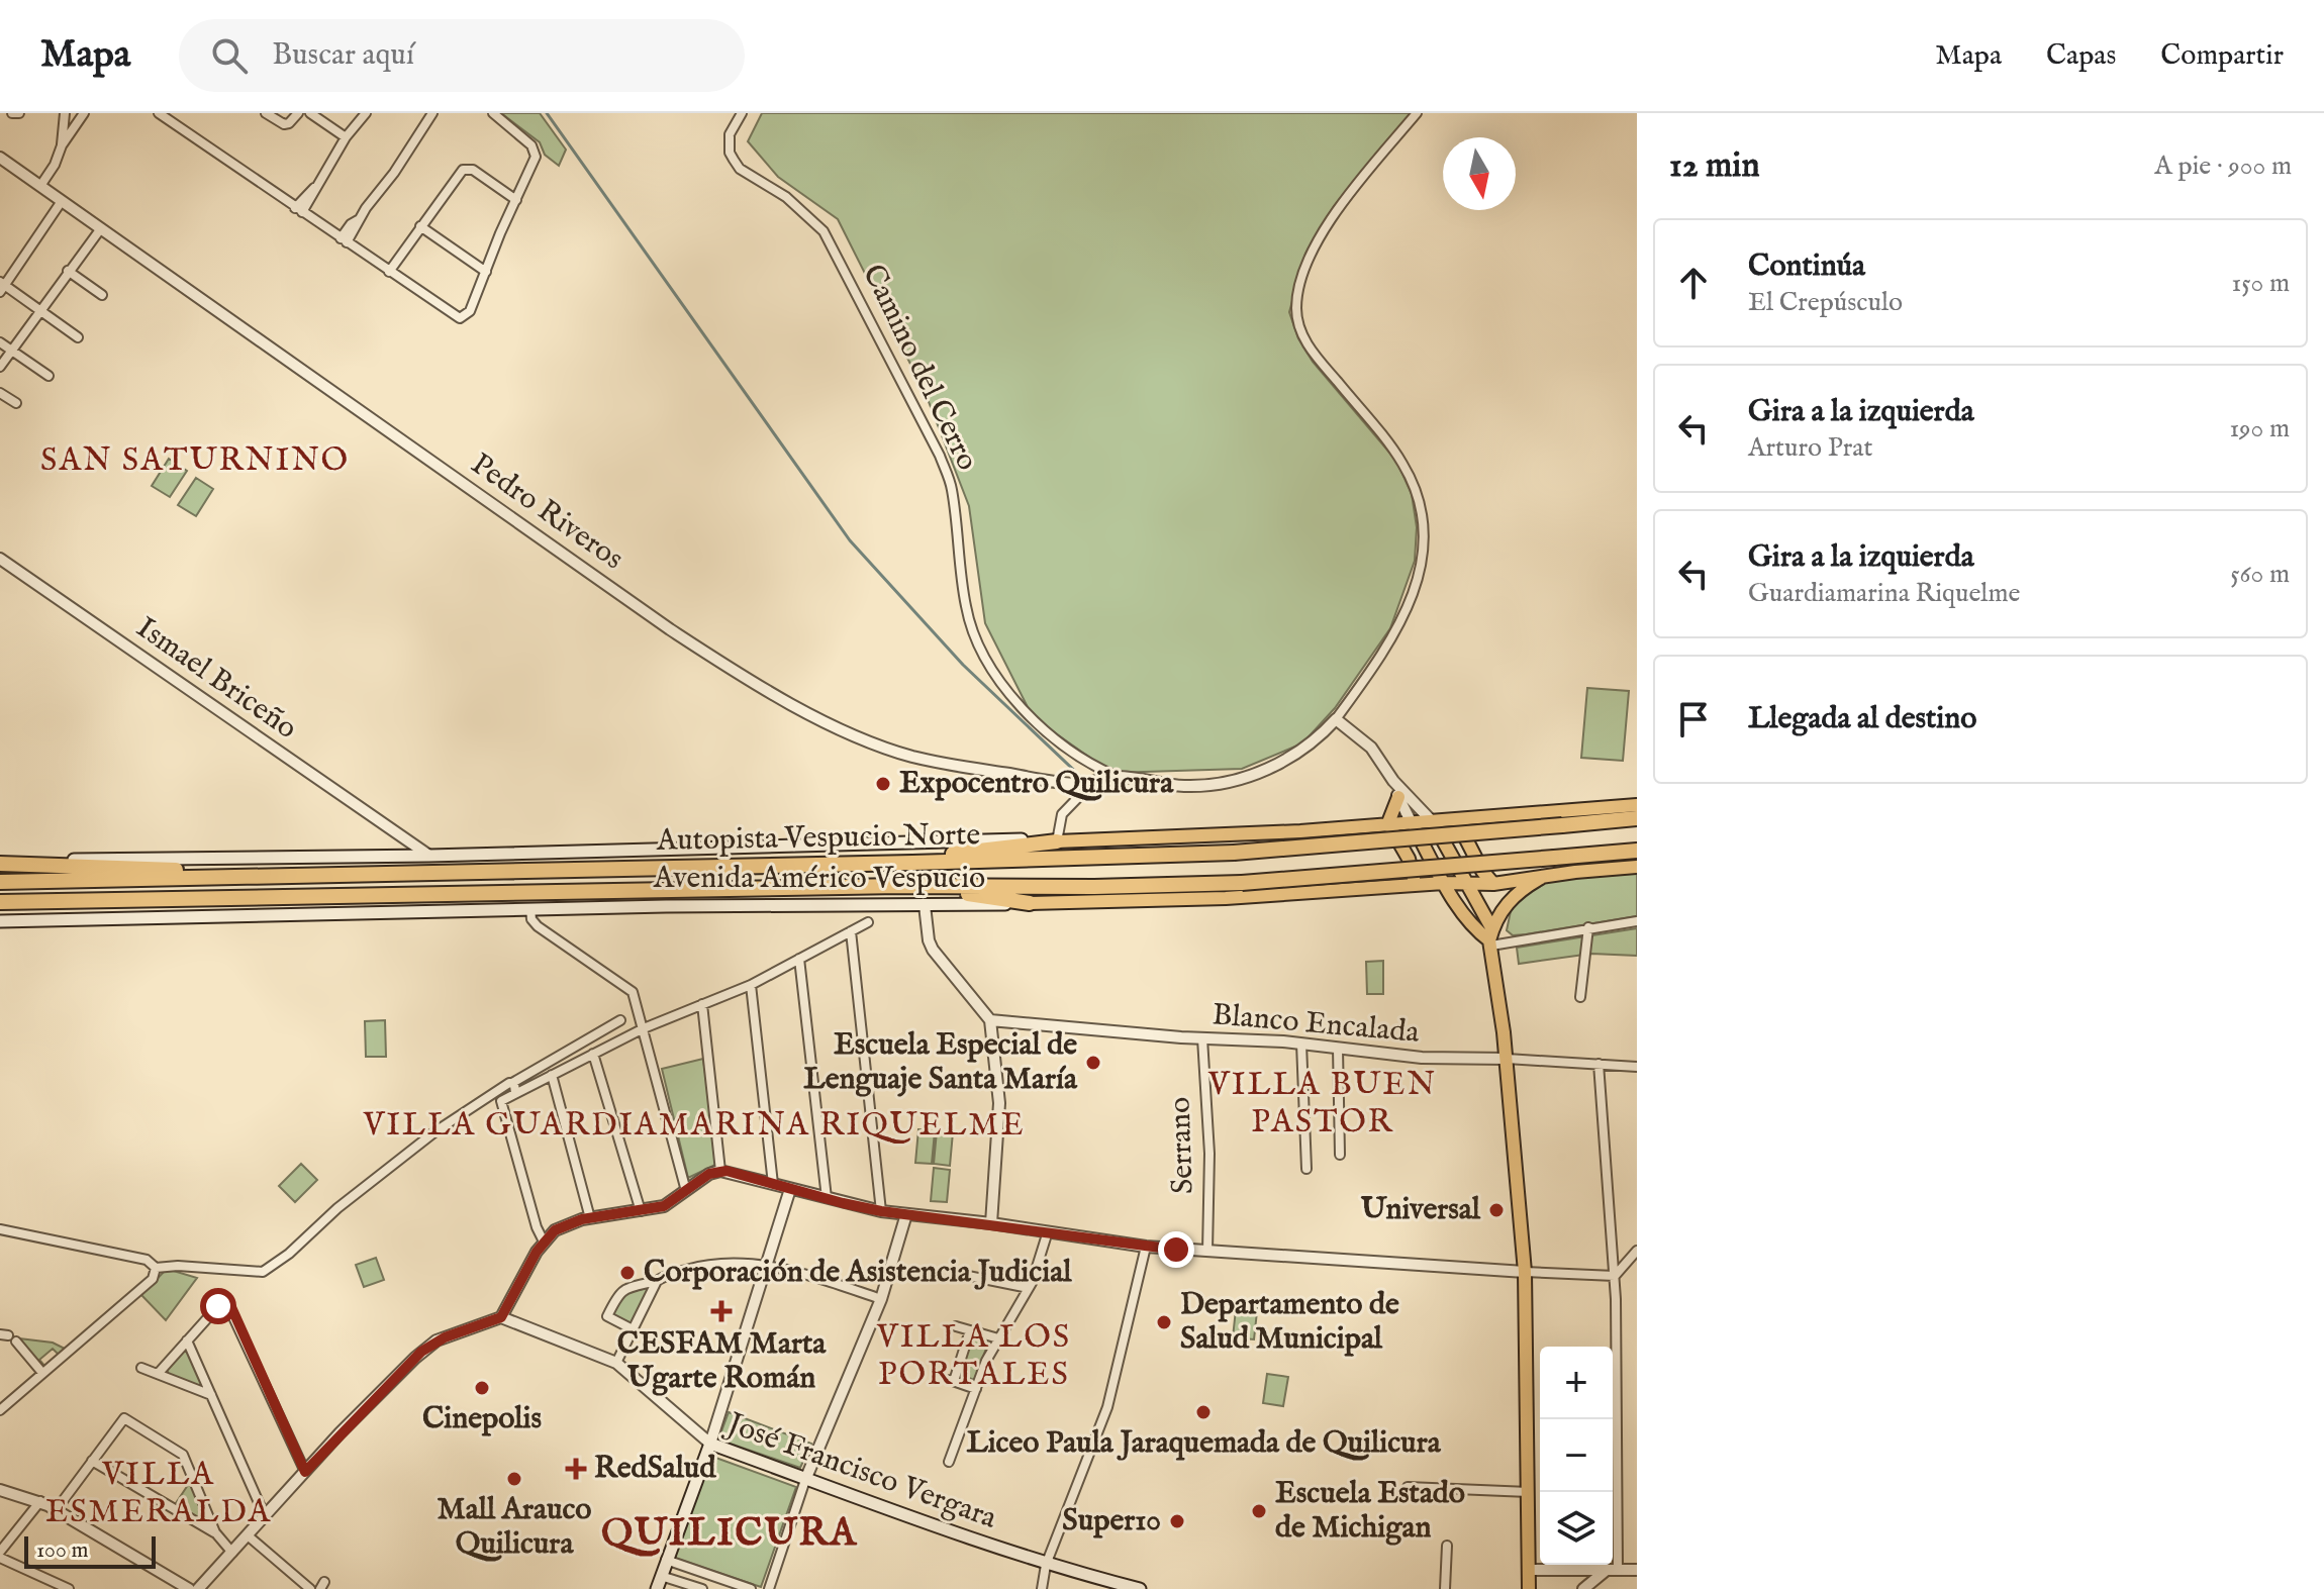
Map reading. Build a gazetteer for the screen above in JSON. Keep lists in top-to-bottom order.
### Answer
{
  "streets": {
    "highway": ["Autopista Vespucio Norte"],
    "main road": ["Avenida Américo Vespucio", "José Francisco Vergara"],
    "street": [
      "Camino del Cerro",
      "Pedro Riveros",
      "Ismael Briceño",
      "Blanco Encalada",
      "Serrano"
    ]
  },
  "crossings": [
    ["Camino del Cerro", "Pedro Riveros"],
    ["Ismael Briceño", "Avenida Américo Vespucio"],
    ["Blanco Encalada", "Serrano"]
  ],
  "districts": [
    "SAN SATURNINO",
    "VILLA BUEN PASTOR",
    "VILLA GUARDIAMARINA RIQUELME",
    "VILLA LOS PORTALES",
    "VILLA ESMERALDA",
    "QUILICURA"
  ],
  "places": {
    "other": [
      "Expocentro Quilicura",
      "Escuela Especial de Lenguaje Santa María",
      "Universal",
      "Corporación de Asistencia Judicial",
      "Departamento de Salud Municipal",
      "Cinepolis",
      "Liceo Paula Jaraquemada de Quilicura",
      "Mall Arauco Quilicura",
      "Escuela Estado de Michigan",
      "Super10"
    ],
    "health": ["CESFAM Marta Ugarte Román", "RedSalud"]
  },
  "scale_bar": "100 m",
  "north": "bottom",
  "page": {
    "header": "Mapa",
    "search": "Buscar aquí",
    "nav": ["Mapa", "Capas", "Compartir"],
    "heading": ["12 min", "A pie · 900 m"],
    "list": [
      ["Continúa", "El Crepúsculo", "150 m"],
      ["Gira a la izquierda", "Arturo Prat", "190 m"],
      ["Gira a la izquierda", "Guardiamarina Riquelme", "560 m"],
      "Llegada al destino"
    ],
    "map_buttons": ["+", "−"],
    "scale": "100 m"
  }
}
